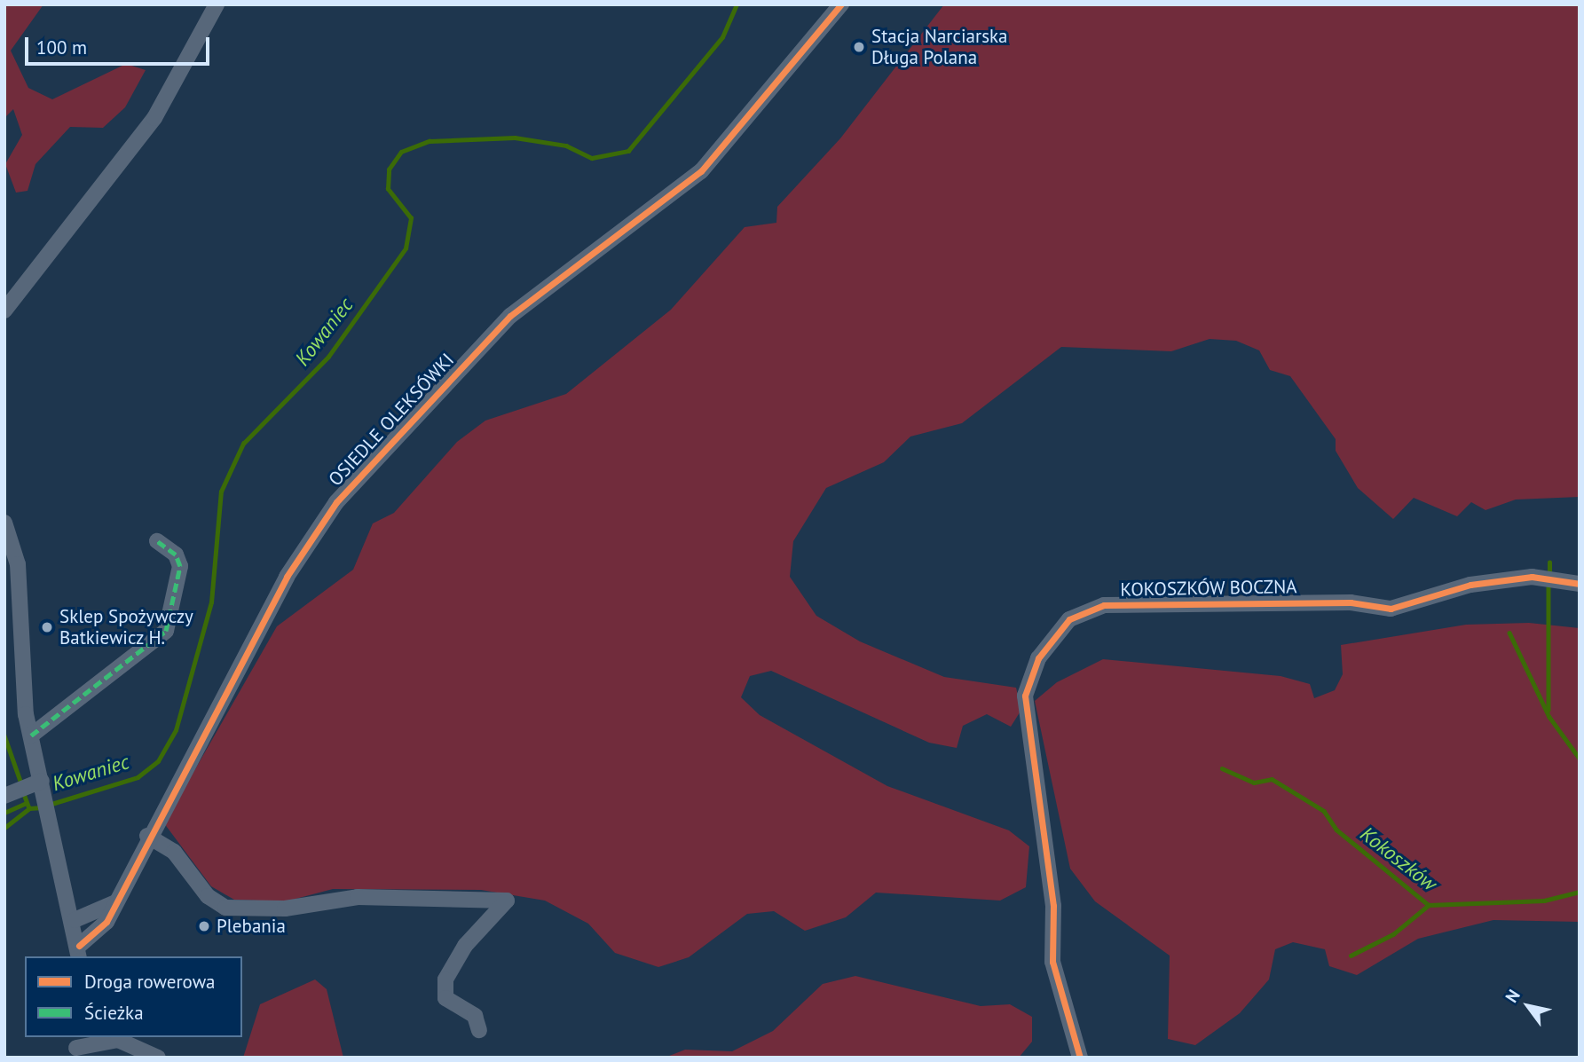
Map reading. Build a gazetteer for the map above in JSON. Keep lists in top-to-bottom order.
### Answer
{
  "streets": {
    "street": ["OSIEDLE OLEKSÓWKI", "KOKOSZKÓW BOCZNA"]
  },
  "water": ["Kowaniec", "Kokoszków"],
  "places": ["Stacja Narciarska Długa Polana", "Sklep Spożywczy Batkiewicz H.", "Plebania"],
  "legend": ["Droga rowerowa", "Ścieżka"],
  "scale_bar": "100 m",
  "north": "top left"
}
